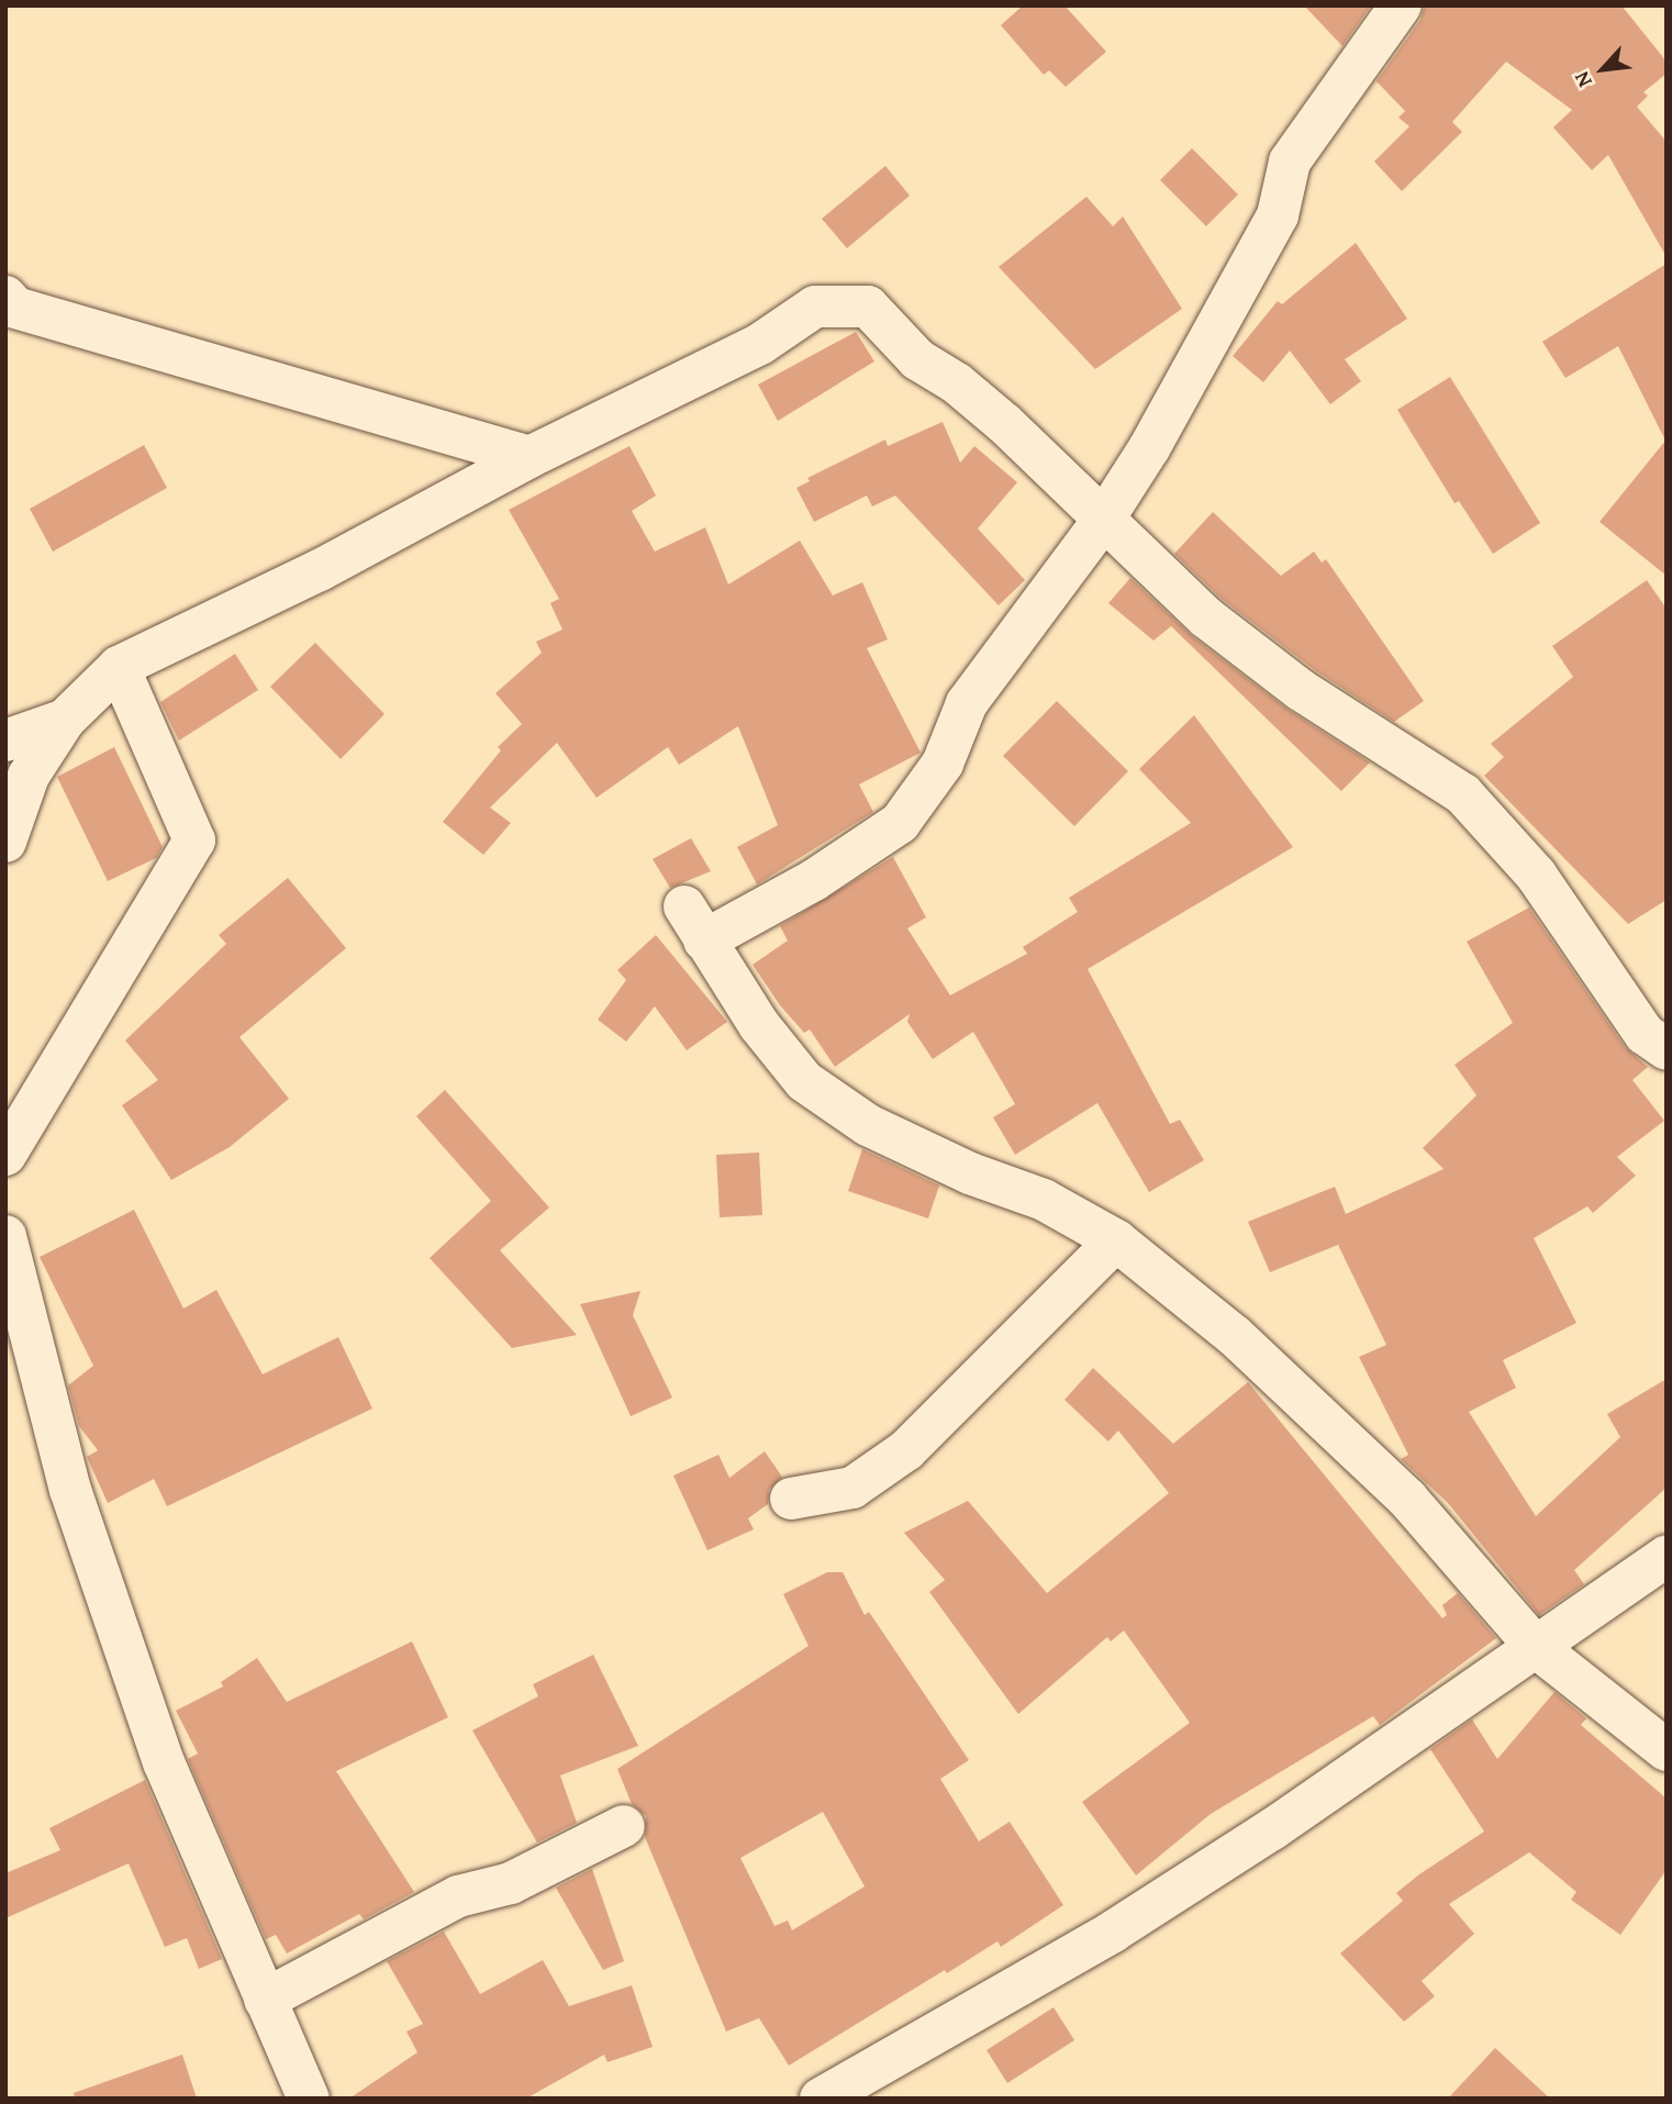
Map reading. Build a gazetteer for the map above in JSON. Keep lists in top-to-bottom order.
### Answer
{
  "north": "bottom left"
}
